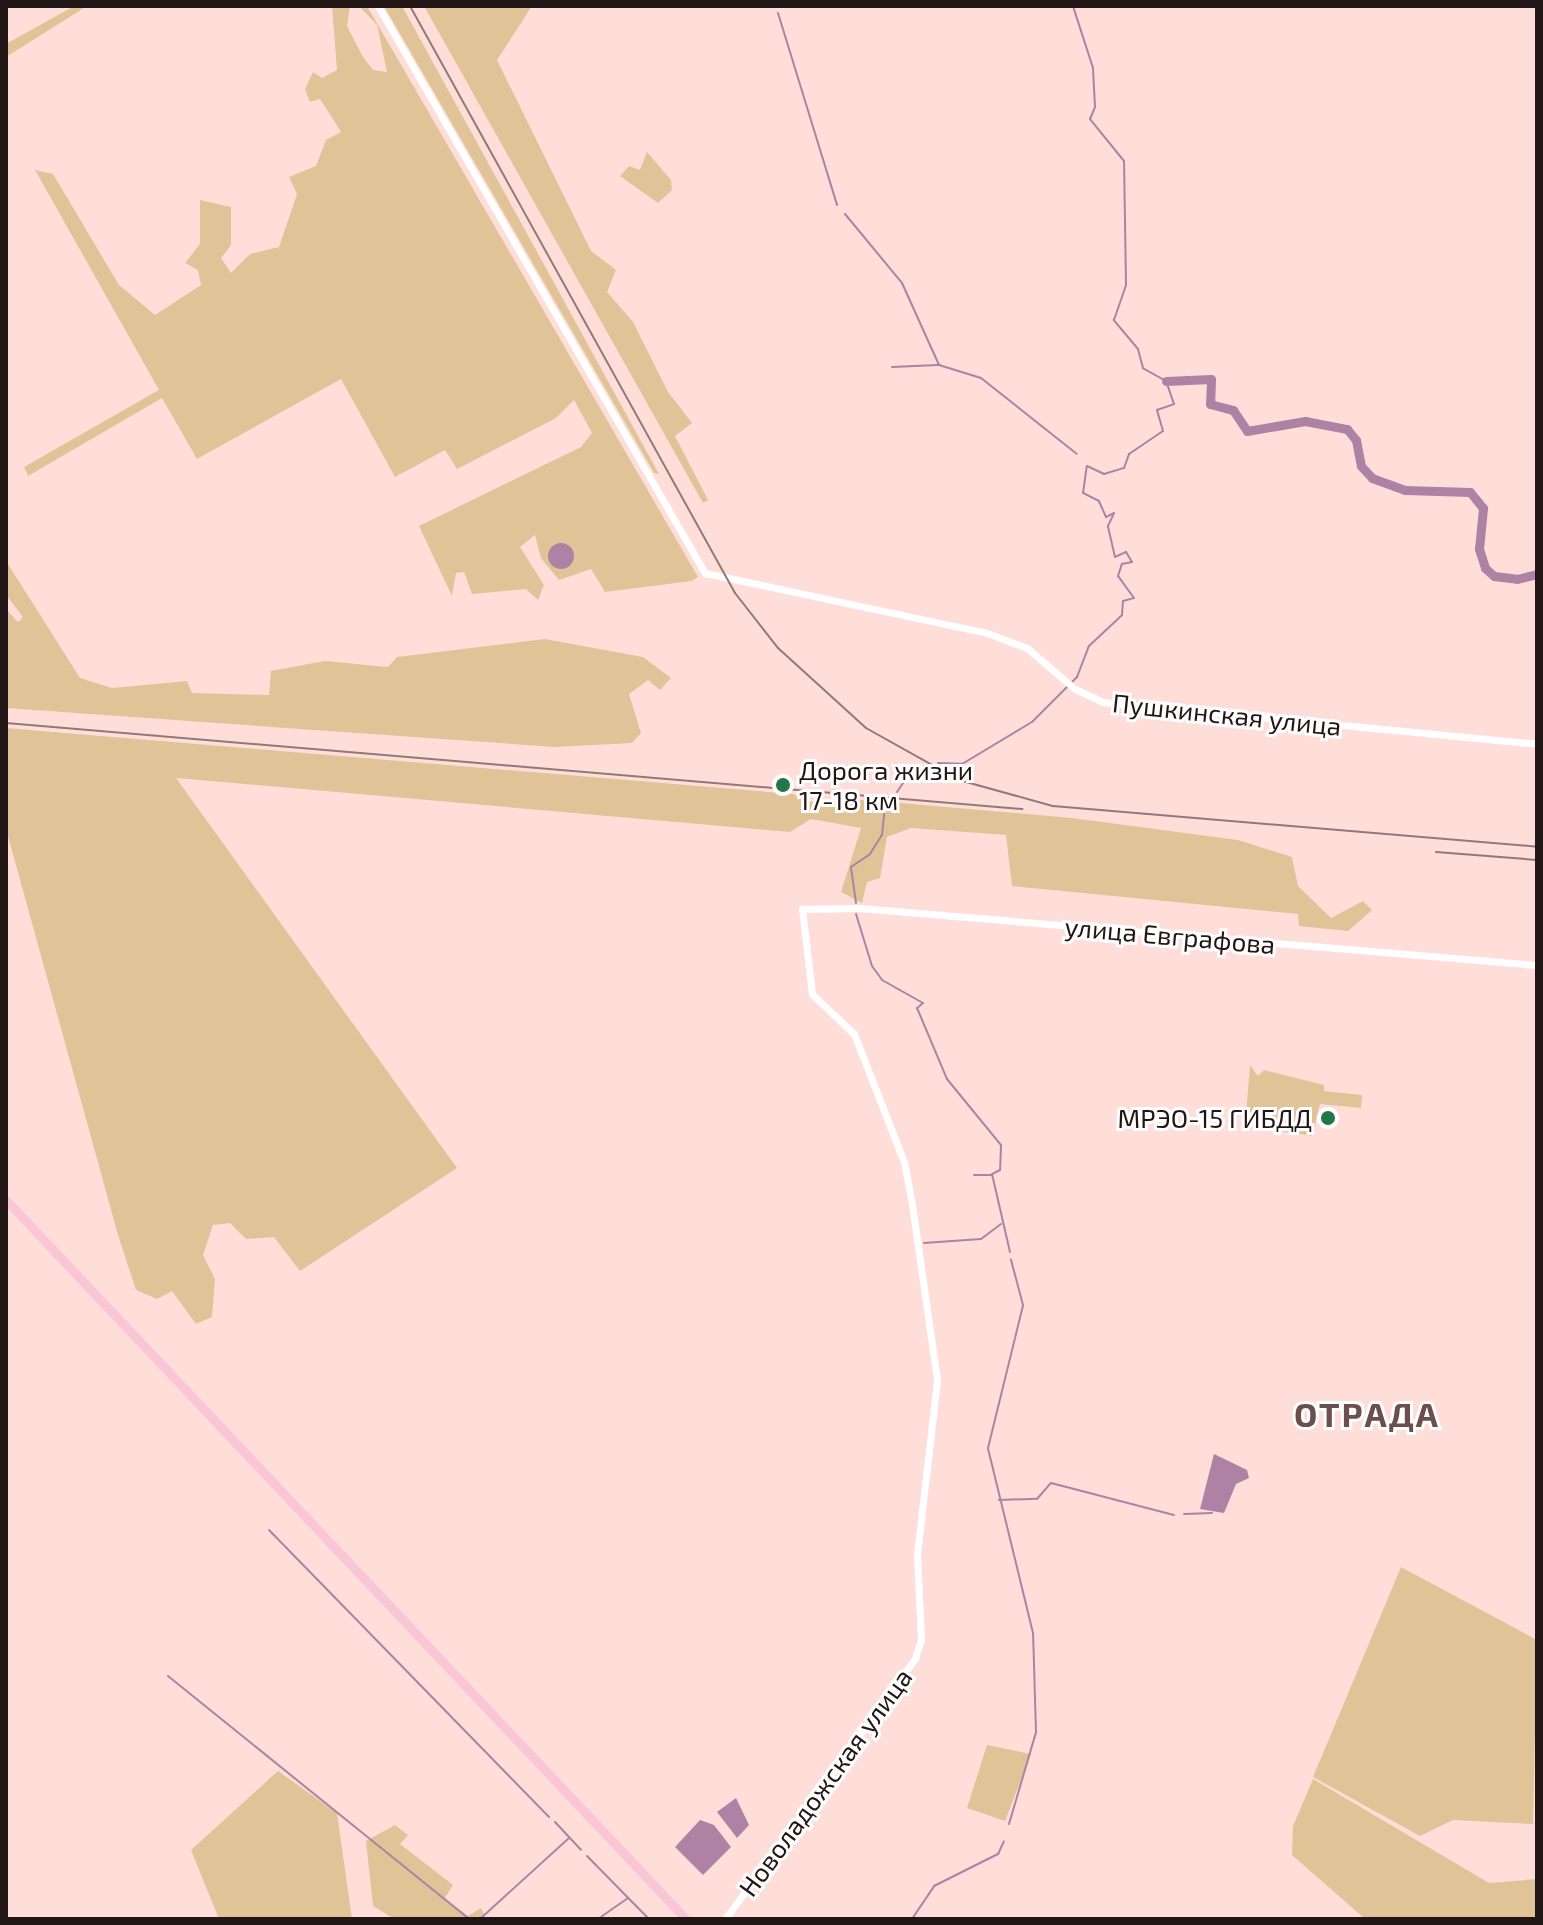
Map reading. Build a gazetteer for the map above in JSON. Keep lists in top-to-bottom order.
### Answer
{
  "streets": {
    "street": ["Пушкинская улица", "улица Евграфова", "Новоладожская улица"]
  },
  "crossings": [
    ["улица Евграфова", "Новоладожская улица"]
  ],
  "districts": ["ОТРАДА"],
  "places": ["Дорога жизни 17-18 км", "МРЭО-15 ГИБДД"]
}
